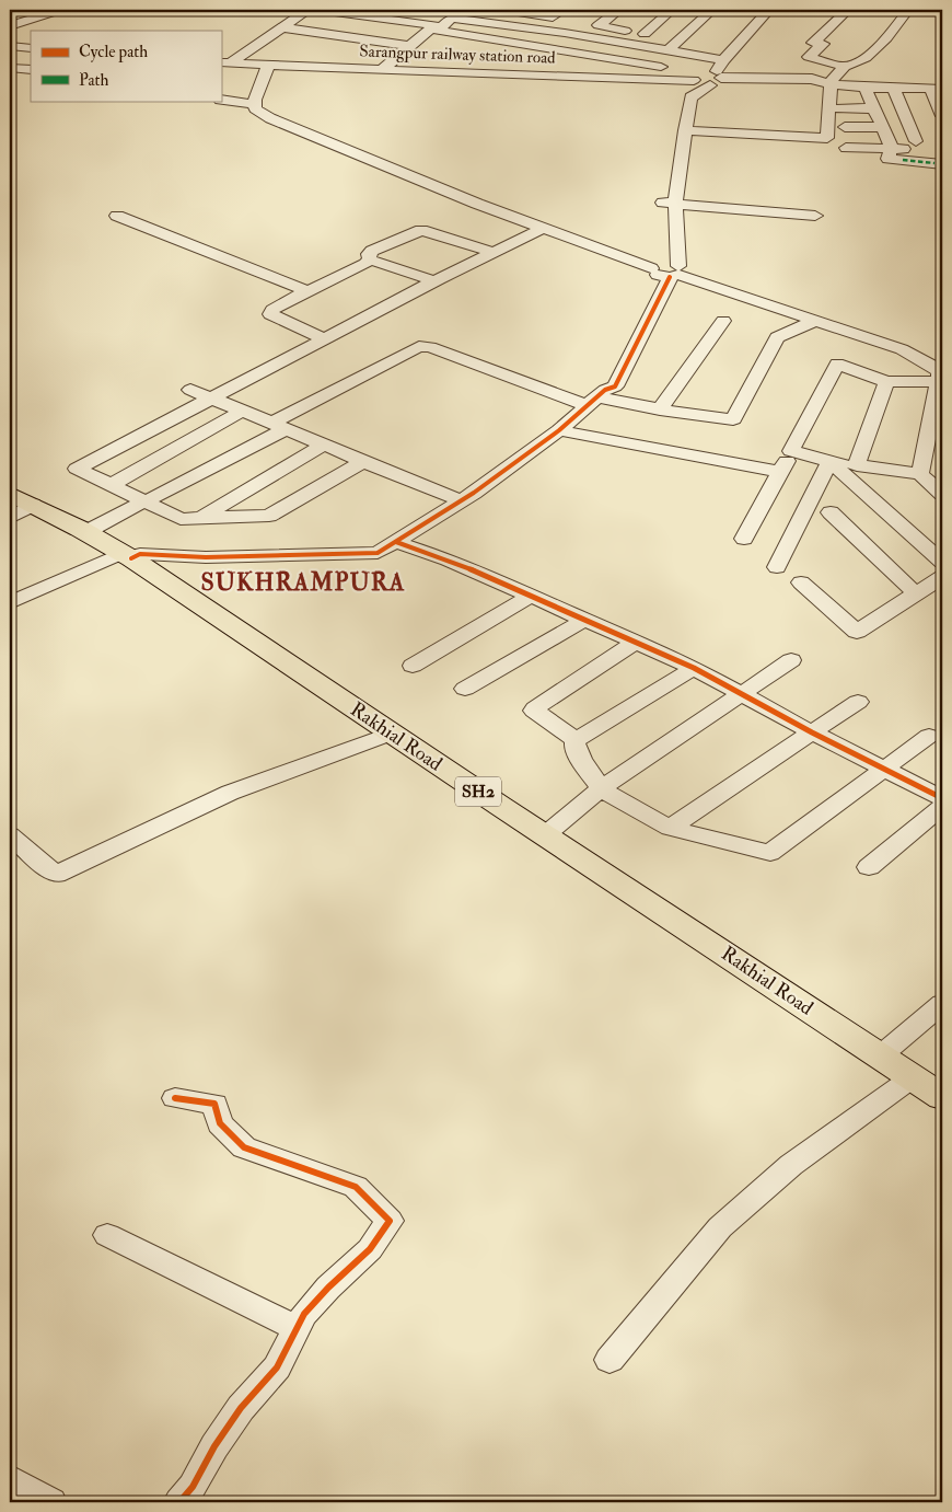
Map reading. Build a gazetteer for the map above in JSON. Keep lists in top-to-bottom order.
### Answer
{
  "streets": {
    "main road": ["Rakhial Road", "SH2"],
    "street": ["Sarangpur railway station road"]
  },
  "districts": ["SUKHRAMPURA"],
  "legend": ["Cycle path", "Path"]
}
